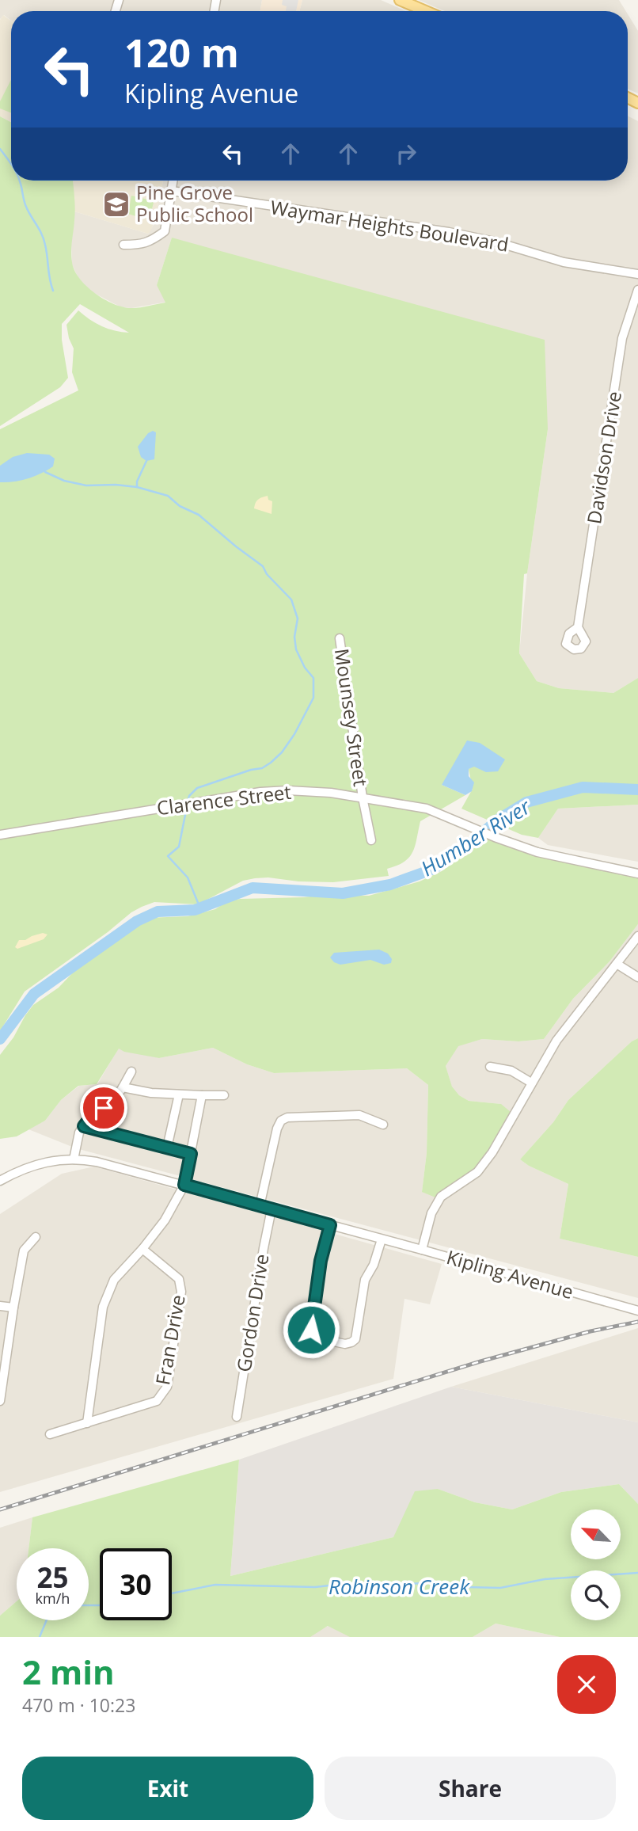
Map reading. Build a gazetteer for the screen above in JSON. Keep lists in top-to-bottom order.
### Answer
{
  "streets": {
    "street": [
      "Waymar Heights Boulevard",
      "Davidson Drive",
      "Mounsey Street",
      "Clarence Street",
      "Kipling Avenue",
      "Gordon Drive",
      "Fran Drive"
    ]
  },
  "crossings": [
    ["Mounsey Street", "Clarence Street"],
    ["Kipling Avenue", "Gordon Drive"]
  ],
  "water": ["Humber River", "Robinson Creek"],
  "places": {
    "school or university": ["Pine Grove Public School"]
  },
  "north": "top left",
  "page": {
    "turn": ["120 m", "Kipling Avenue"],
    "speed": "25 km/h",
    "limit": "30",
    "heading": ["2 min", "470 m · 10:23"],
    "buttons": ["Exit", "Share"]
  }
}
